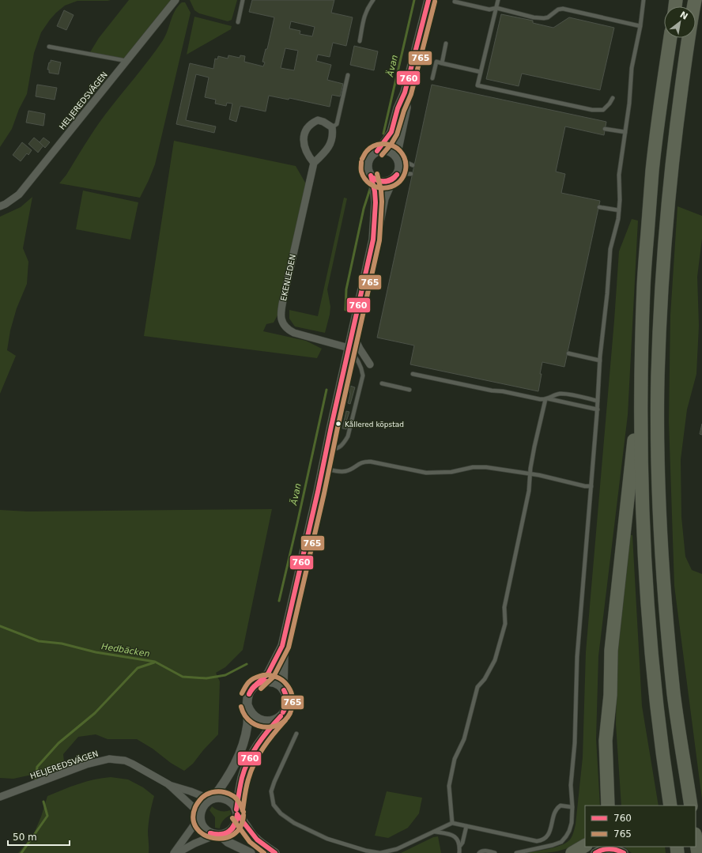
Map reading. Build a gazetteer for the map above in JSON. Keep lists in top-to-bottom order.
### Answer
{
  "streets": {
    "street": ["HELJEREDSVÄGEN", "EKENLEDEN"]
  },
  "water": ["Ävan", "Hedbäcken"],
  "places": ["Kållered köpstad"],
  "lines": ["transit line 760", "transit line 765"],
  "legend": ["760", "765"],
  "scale_bar": "50 m",
  "north": "top right"
}
